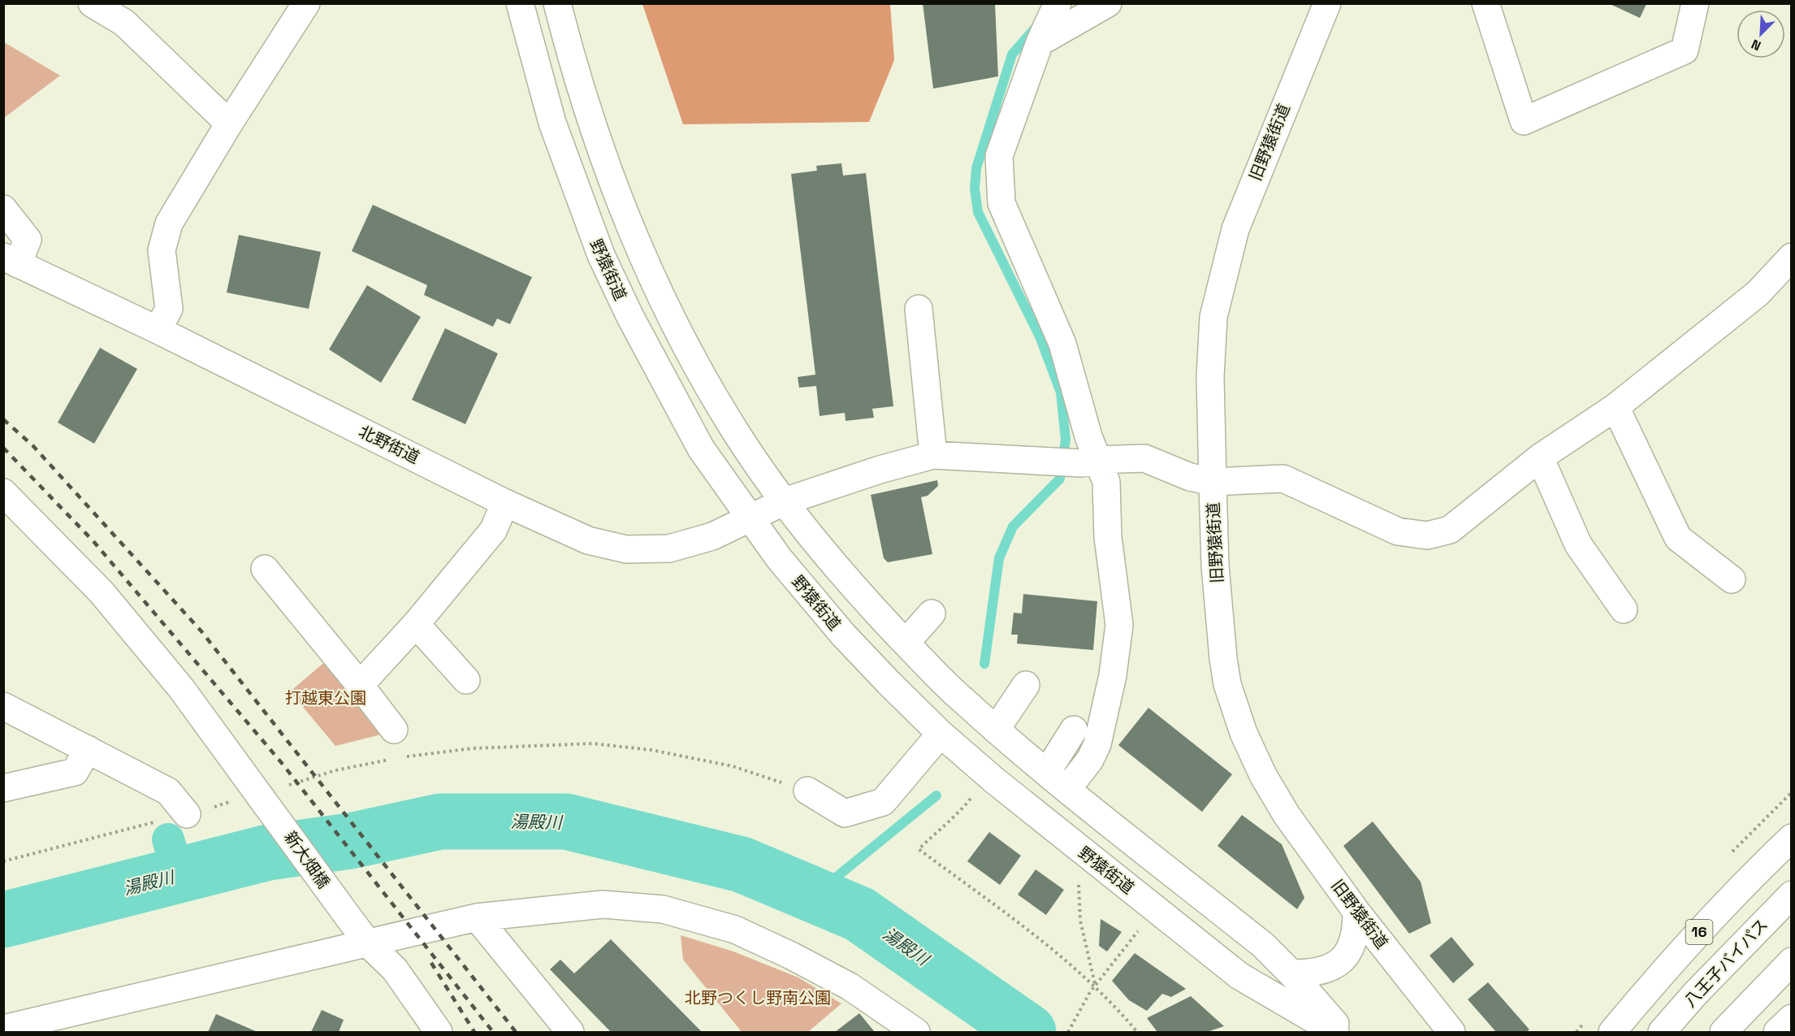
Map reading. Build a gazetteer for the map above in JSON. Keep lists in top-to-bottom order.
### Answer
{
  "streets": {
    "main road": [
      "旧野猿街道",
      "野猿街道",
      "北野街道",
      "新大畑橋",
      "16",
      "八王子バイパス"
    ]
  },
  "crossings": [
    ["旧野猿街道", "北野街道"],
    ["野猿街道", "北野街道"]
  ],
  "water": ["湯殿川"],
  "parks": ["打越東公園", "北野つくし野南公園"],
  "north": "bottom left"
}
